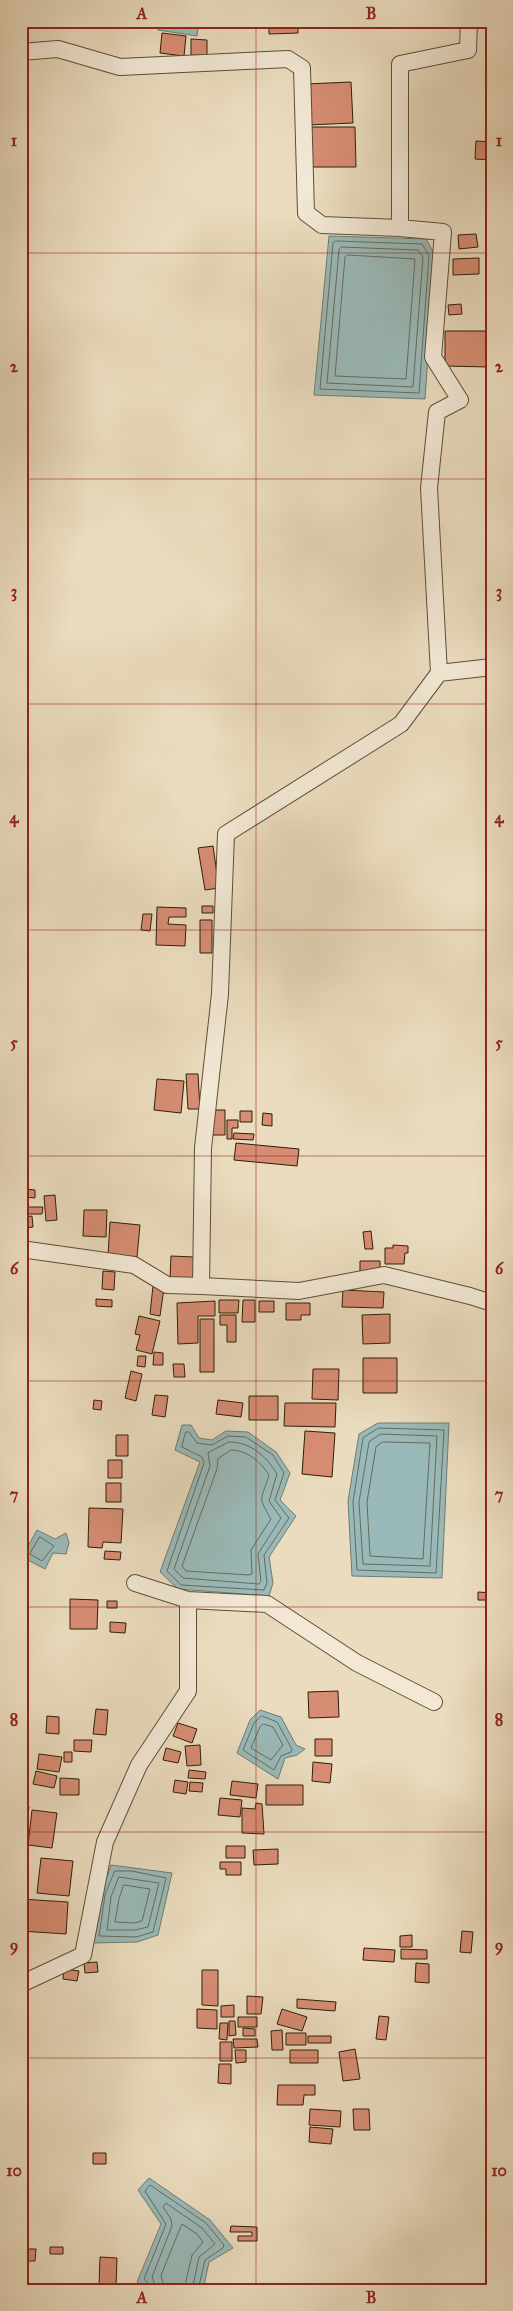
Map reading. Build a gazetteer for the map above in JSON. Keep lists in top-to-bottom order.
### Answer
{
  "grid": {
    "columns": ["A", "B"],
    "rows": [
      "1",
      "2",
      "3",
      "4",
      "5",
      "6",
      "7",
      "8",
      "9",
      "10"
    ]
  }
}
